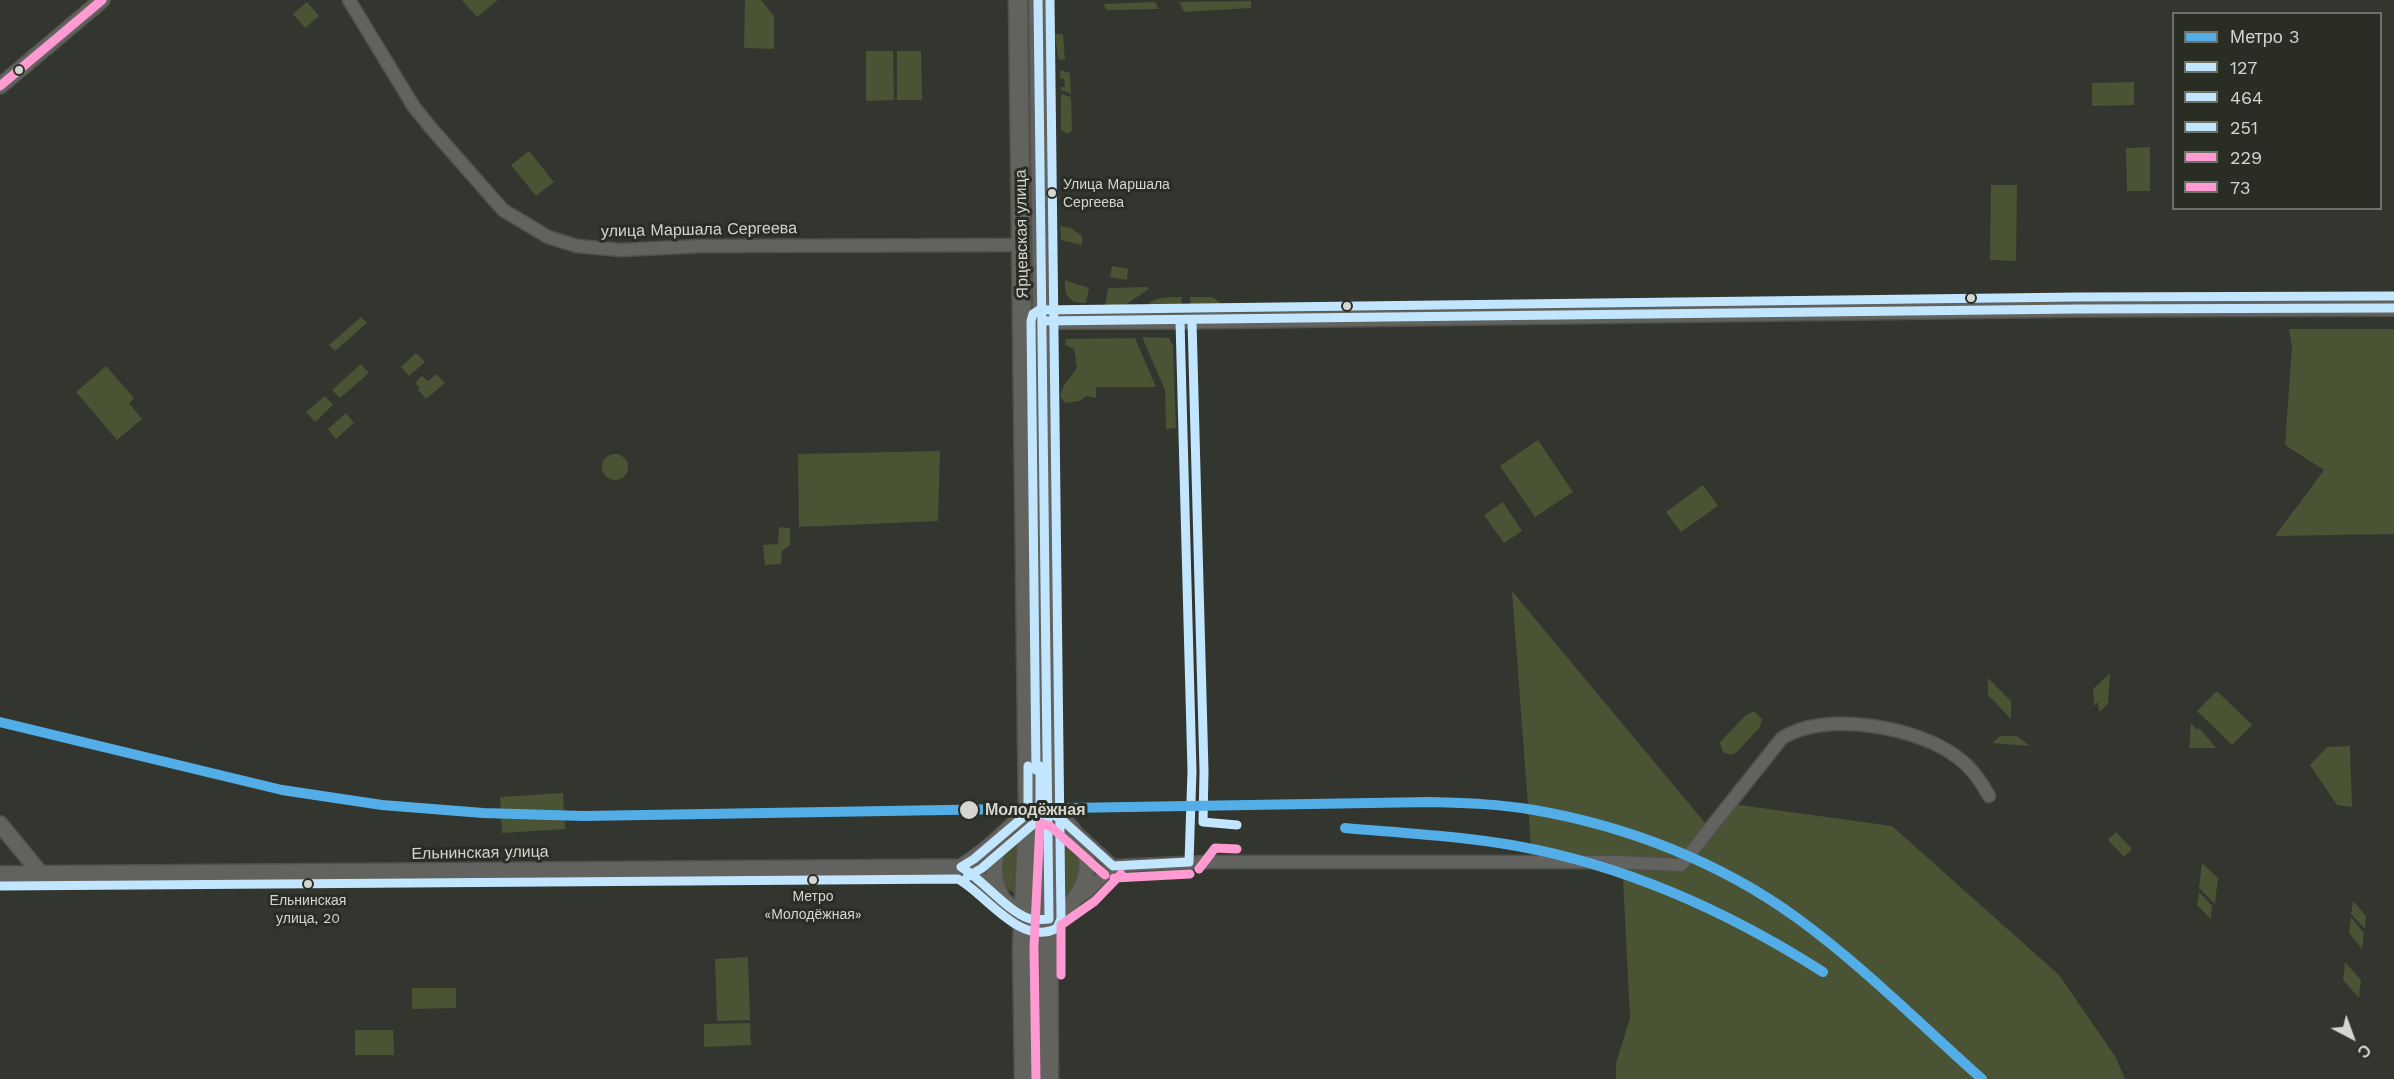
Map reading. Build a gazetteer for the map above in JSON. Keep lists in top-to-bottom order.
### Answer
{
  "streets": {
    "main road": ["Ярцевская улица"],
    "street": ["улица Маршала Сергеева", "Ельнинская улица"]
  },
  "crossings": [
    ["улица Маршала Сергеева", "Ярцевская улица"]
  ],
  "places": [
    "Улица Маршала Сергеева",
    "Молодёжная",
    "Метро «Молодёжная»",
    "Ельнинская улица, 20"
  ],
  "lines": [
    "transit line 127",
    "transit line 464",
    "transit line 73",
    "transit line 251",
    "metro line 3",
    "transit line 229"
  ],
  "legend": [
    "Метро 3",
    "127",
    "464",
    "251",
    "229",
    "73"
  ],
  "north": "bottom right"
}
